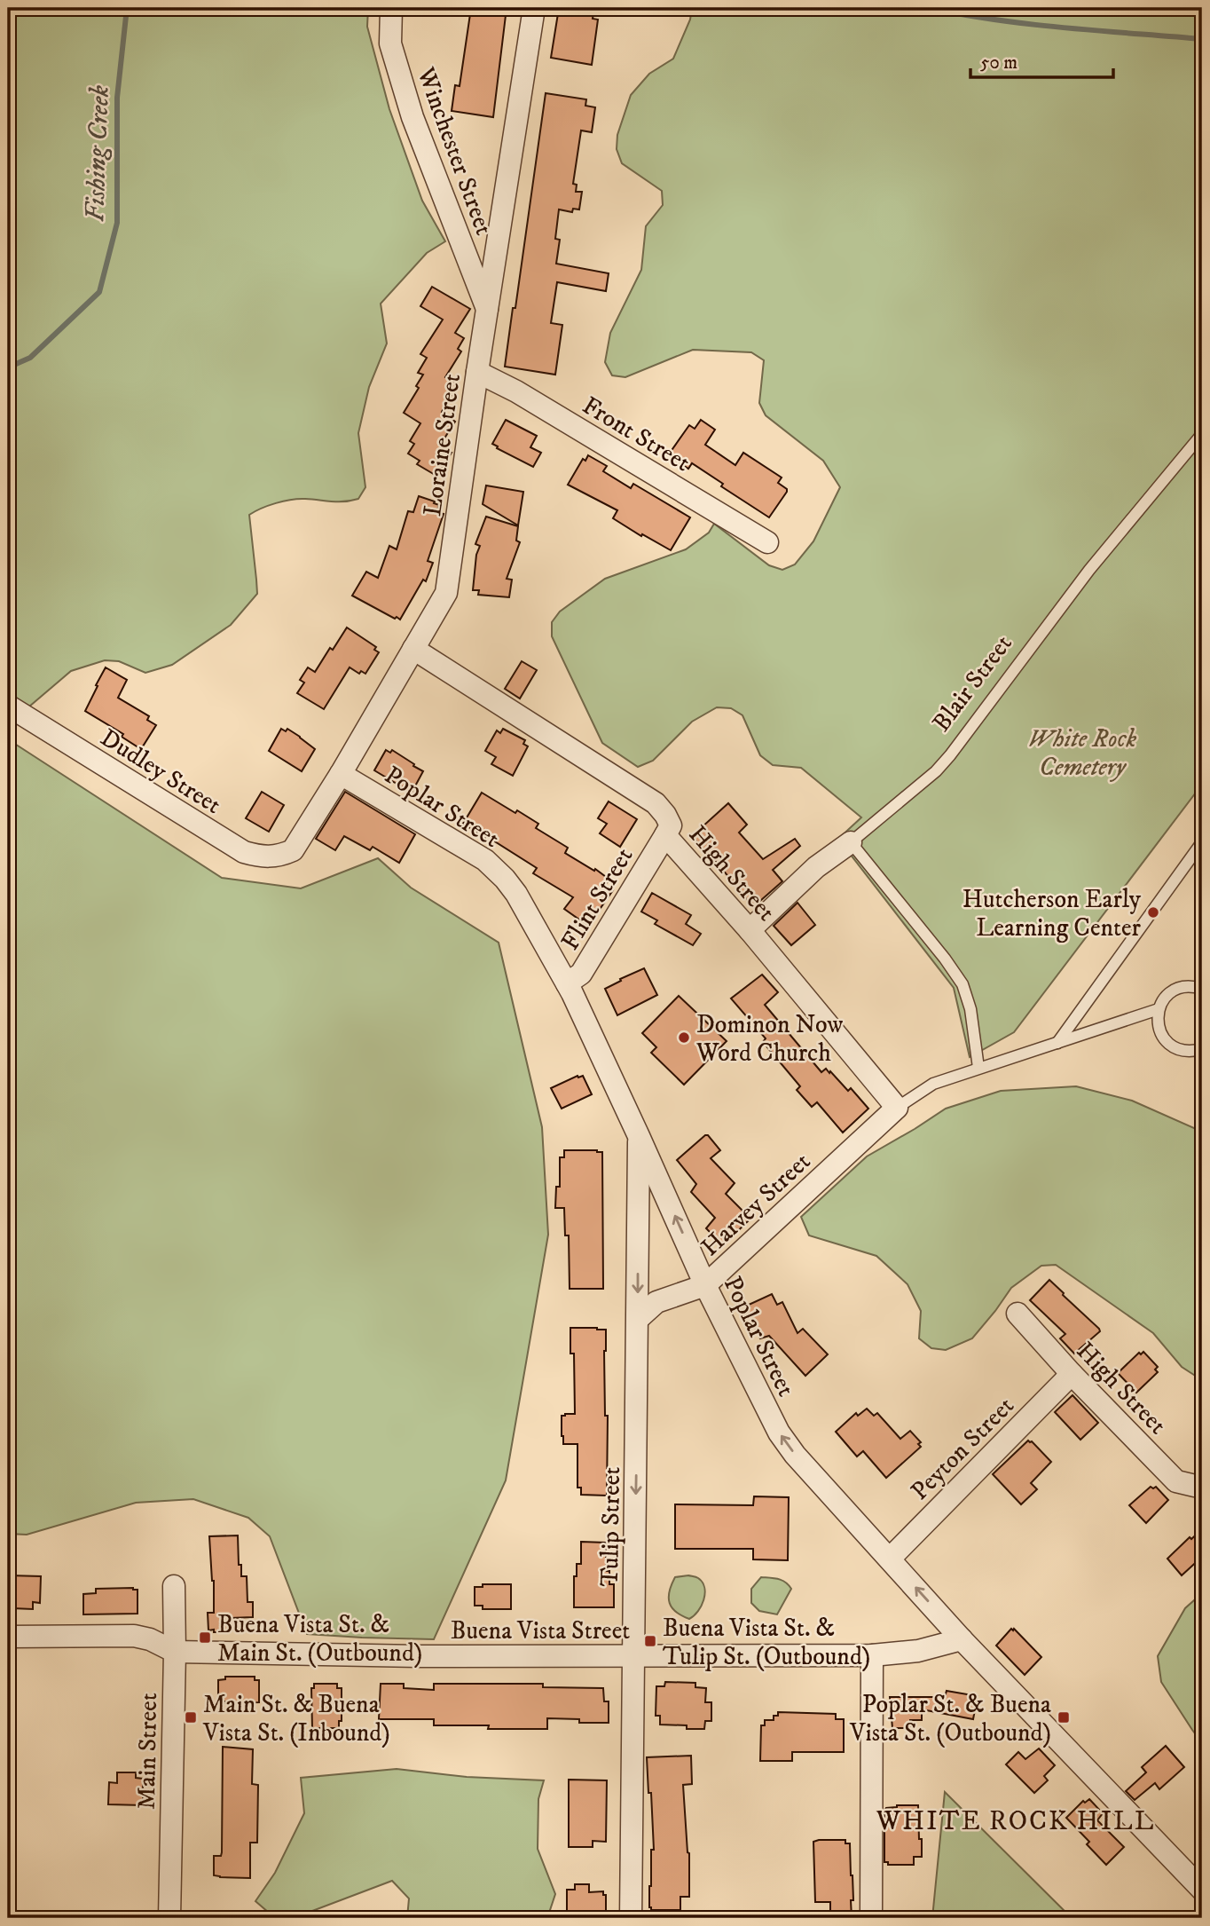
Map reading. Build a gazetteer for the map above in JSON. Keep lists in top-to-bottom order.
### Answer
{
  "streets": {
    "street": [
      "Winchester Street",
      "Front Street",
      "Loraine Street",
      "Blair Street",
      "Dudley Street",
      "Poplar Street",
      "High Street",
      "Flint Street",
      "Harvey Street",
      "Peyton Street",
      "Tulip Street",
      "Buena Vista Street",
      "Main Street"
    ]
  },
  "crossings": [
    ["Winchester Street", "Loraine Street"],
    ["Front Street", "Loraine Street"],
    ["Loraine Street", "Dudley Street"],
    ["Loraine Street", "Poplar Street"],
    ["Loraine Street", "High Street"],
    ["Blair Street", "High Street"],
    ["Poplar Street", "Flint Street"],
    ["Poplar Street", "Harvey Street"],
    ["Poplar Street", "Peyton Street"],
    ["Poplar Street", "Tulip Street"],
    ["Poplar Street", "Buena Vista Street"],
    ["High Street", "Flint Street"],
    ["High Street", "Harvey Street"],
    ["High Street", "Peyton Street"],
    ["Harvey Street", "Tulip Street"],
    ["Tulip Street", "Buena Vista Street"],
    ["Buena Vista Street", "Main Street"]
  ],
  "one_way": ["Poplar Street", "Tulip Street"],
  "districts": ["WHITE ROCK HILL"],
  "water": ["Fishing Creek"],
  "parks": ["White Rock Cemetery"],
  "places": {
    "other": ["Hutcherson Early Learning Center", "Dominon Now Word Church"],
    "transit": [
      "Buena Vista St. & Main St. (Outbound)",
      "Buena Vista St. & Tulip St. (Outbound)",
      "Main St. & Buena Vista St. (Inbound)",
      "Poplar St. & Buena Vista St. (Outbound)"
    ]
  },
  "scale_bar": "50 m"
}
